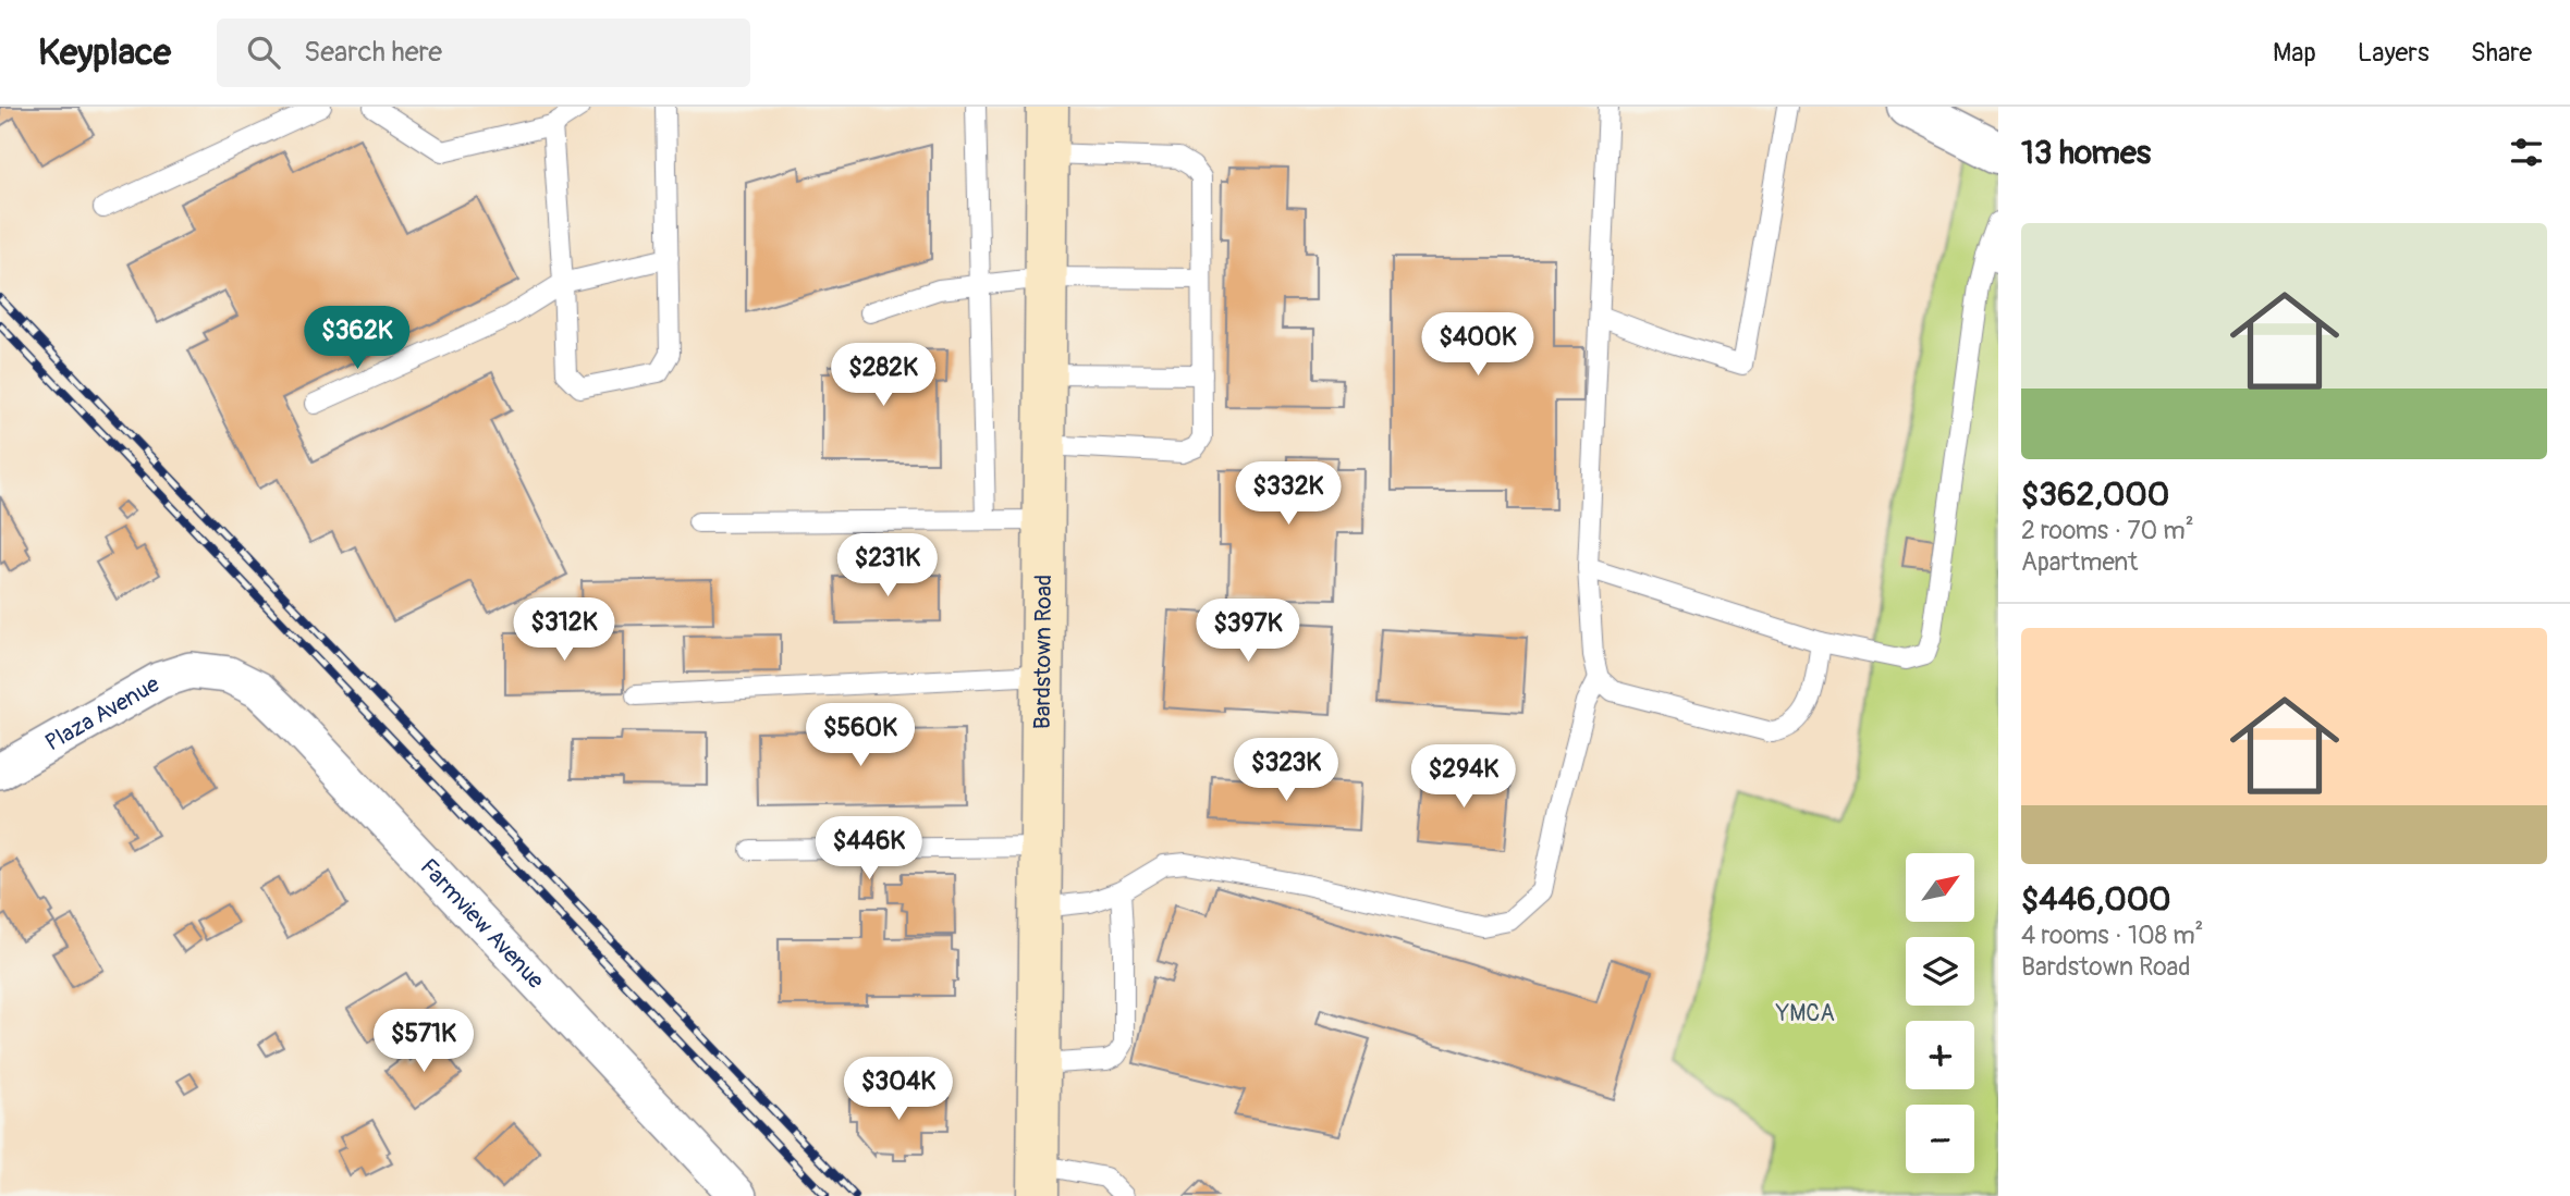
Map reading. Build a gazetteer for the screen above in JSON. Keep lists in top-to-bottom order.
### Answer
{
  "streets": {
    "main road": ["Bardstown Road"],
    "street": ["Plaza Avenue", "Farmview Avenue"]
  },
  "crossings": [
    ["Plaza Avenue", "Farmview Avenue"]
  ],
  "parks": ["YMCA"],
  "north": "top right",
  "page": {
    "header": "Keyplace",
    "search": "Search here",
    "nav": ["Map", "Layers", "Share"],
    "heading": "13 homes",
    "list": [
      {
        "name": "$362,000",
        "note": "2 rooms · 70 m² · Apartment"
      },
      {
        "name": "$446,000",
        "note": "4 rooms · 108 m² · Bardstown Road"
      }
    ],
    "price": [
      "$362K",
      "$400K",
      "$282K",
      "$332K",
      "$231K",
      "$312K",
      "$397K",
      "$560K",
      "$323K",
      "$294K",
      "$446K",
      "$571K",
      "$304K"
    ],
    "map_buttons": ["+", "−"]
  }
}
